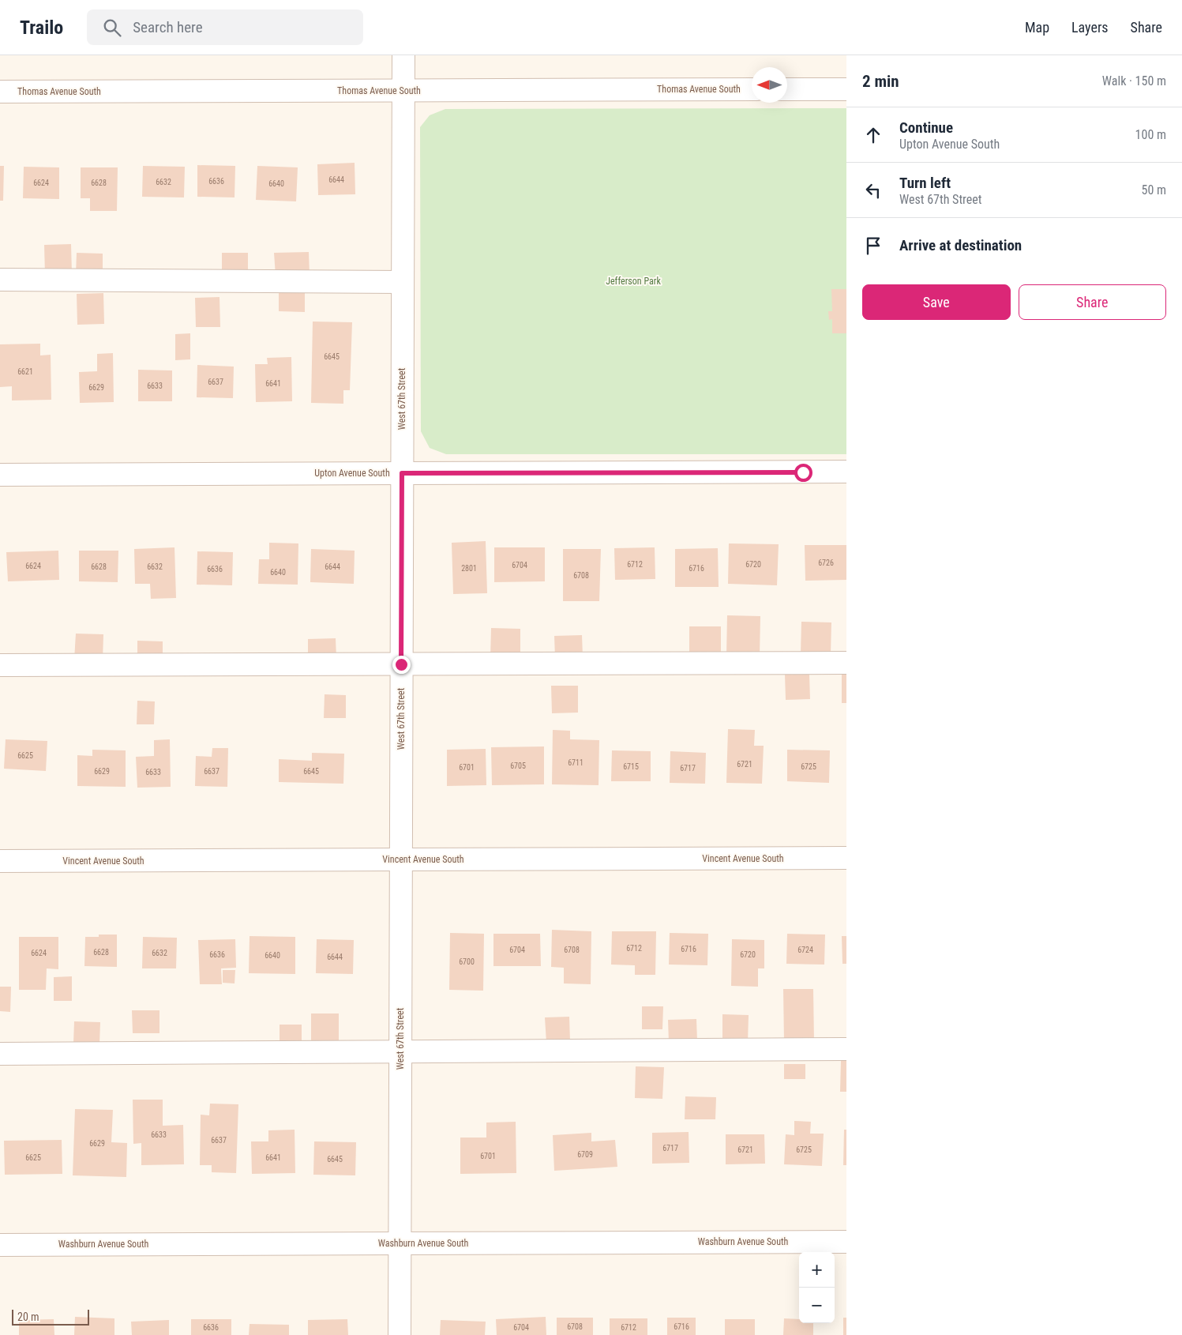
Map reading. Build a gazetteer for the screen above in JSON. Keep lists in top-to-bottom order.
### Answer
{
  "streets": {
    "street": [
      "Thomas Avenue South",
      "West 67th Street",
      "Upton Avenue South",
      "Vincent Avenue South",
      "Washburn Avenue South"
    ]
  },
  "crossings": [
    ["Thomas Avenue South", "West 67th Street"],
    ["West 67th Street", "Upton Avenue South"],
    ["West 67th Street", "Vincent Avenue South"],
    ["West 67th Street", "Washburn Avenue South"]
  ],
  "parks": ["Jefferson Park"],
  "house_numbers": [
    "6644",
    "6636",
    "6632",
    "6624",
    "6628",
    "6640",
    "6645",
    "6621",
    "6637",
    "6641",
    "6633",
    "6629",
    "6726",
    "6712",
    "6720",
    "6704",
    "6624",
    "6628",
    "6632",
    "6644",
    "2801",
    "6716",
    "6636",
    "6640",
    "6708",
    "6625",
    "6711",
    "6721",
    "6705",
    "6715",
    "6725",
    "6701",
    "6717",
    "6629",
    "6637",
    "6645",
    "6633",
    "6712",
    "6716",
    "6704",
    "6708",
    "6724",
    "6628",
    "6624",
    "6632",
    "6636",
    "6720",
    "6640",
    "6644",
    "6700",
    "6633",
    "6637",
    "6629",
    "6717",
    "6721",
    "6725",
    "6709",
    "6701",
    "6625",
    "6641",
    "6645",
    "6708",
    "6716",
    "6636",
    "6704",
    "6712"
  ],
  "scale_bar": "20 m",
  "north": "left",
  "page": {
    "header": "Trailo",
    "search": "Search here",
    "nav": ["Map", "Layers", "Share"],
    "heading": ["2 min", "Walk · 150 m"],
    "list": [
      ["Continue", "Upton Avenue South", "100 m"],
      ["Turn left", "West 67th Street", "50 m"],
      "Arrive at destination"
    ],
    "buttons": ["Save", "Share"],
    "map_buttons": ["+", "−"],
    "scale": "20 m"
  }
}
